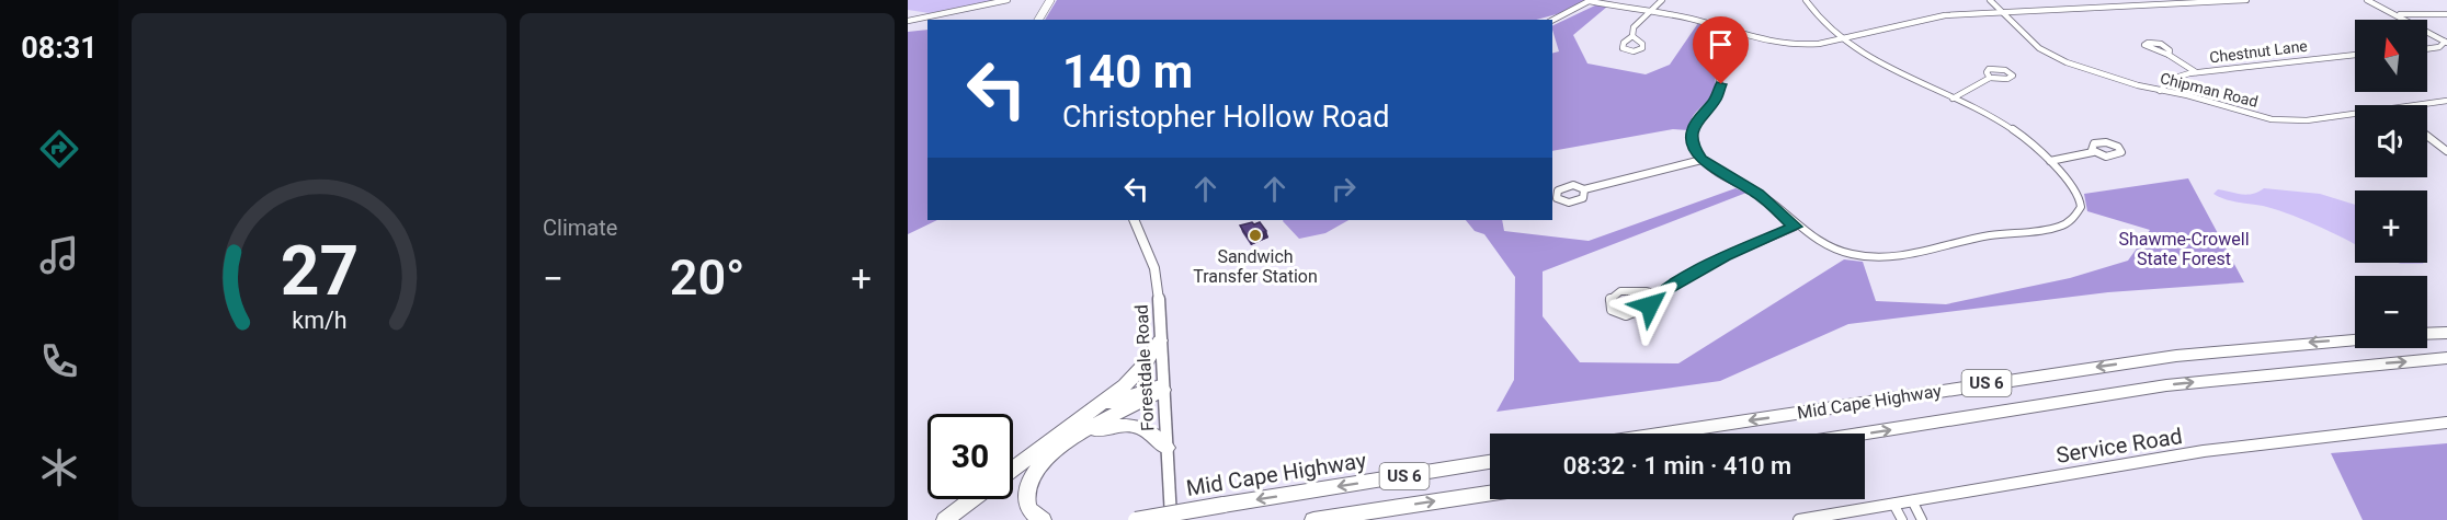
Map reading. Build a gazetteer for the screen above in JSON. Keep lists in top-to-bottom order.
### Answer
{
  "streets": {
    "highway": ["US 6", "Mid Cape Highway"],
    "main road": ["Forestdale Road"],
    "street": ["Chestnut Lane", "Chipman Road", "Service Road"]
  },
  "crossings": [
    ["Chestnut Lane", "Chipman Road"]
  ],
  "parks": ["Shawme-Crowell State Forest"],
  "places": ["Sandwich Transfer Station"],
  "north": "top",
  "page": {
    "tabs": "08:31",
    "tile": "Climate",
    "map_buttons": ["+", "−"],
    "turn": ["140 m", "Christopher Hollow Road"],
    "heat": ["−", "20°", "+"],
    "limit": "30",
    "trip": "08:32 · 1 min · 410 m",
    "gauge": ["27", "km/h"]
  }
}
